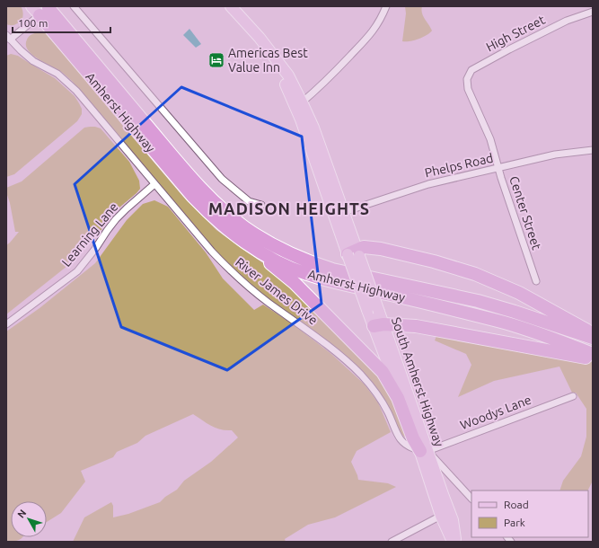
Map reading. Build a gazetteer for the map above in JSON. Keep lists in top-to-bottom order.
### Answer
{
  "streets": {
    "highway": ["Amherst Highway"],
    "main road": ["South Amherst Highway"],
    "street": [
      "High Street",
      "Phelps Road",
      "Center Street",
      "Learning Lane",
      "River James Drive",
      "Woodys Lane"
    ]
  },
  "crossings": [
    ["High Street", "Center Street"],
    ["Phelps Road", "Center Street"],
    ["Phelps Road", "South Amherst Highway"],
    ["Learning Lane", "River James Drive"],
    ["River James Drive", "South Amherst Highway"],
    ["River James Drive", "Woodys Lane"],
    ["South Amherst Highway", "Woodys Lane"]
  ],
  "districts": ["MADISON HEIGHTS"],
  "places": {
    "hotel": ["Americas Best Value Inn"]
  },
  "legend": ["Road", "Park"],
  "scale_bar": "100 m",
  "north": "top left"
}
